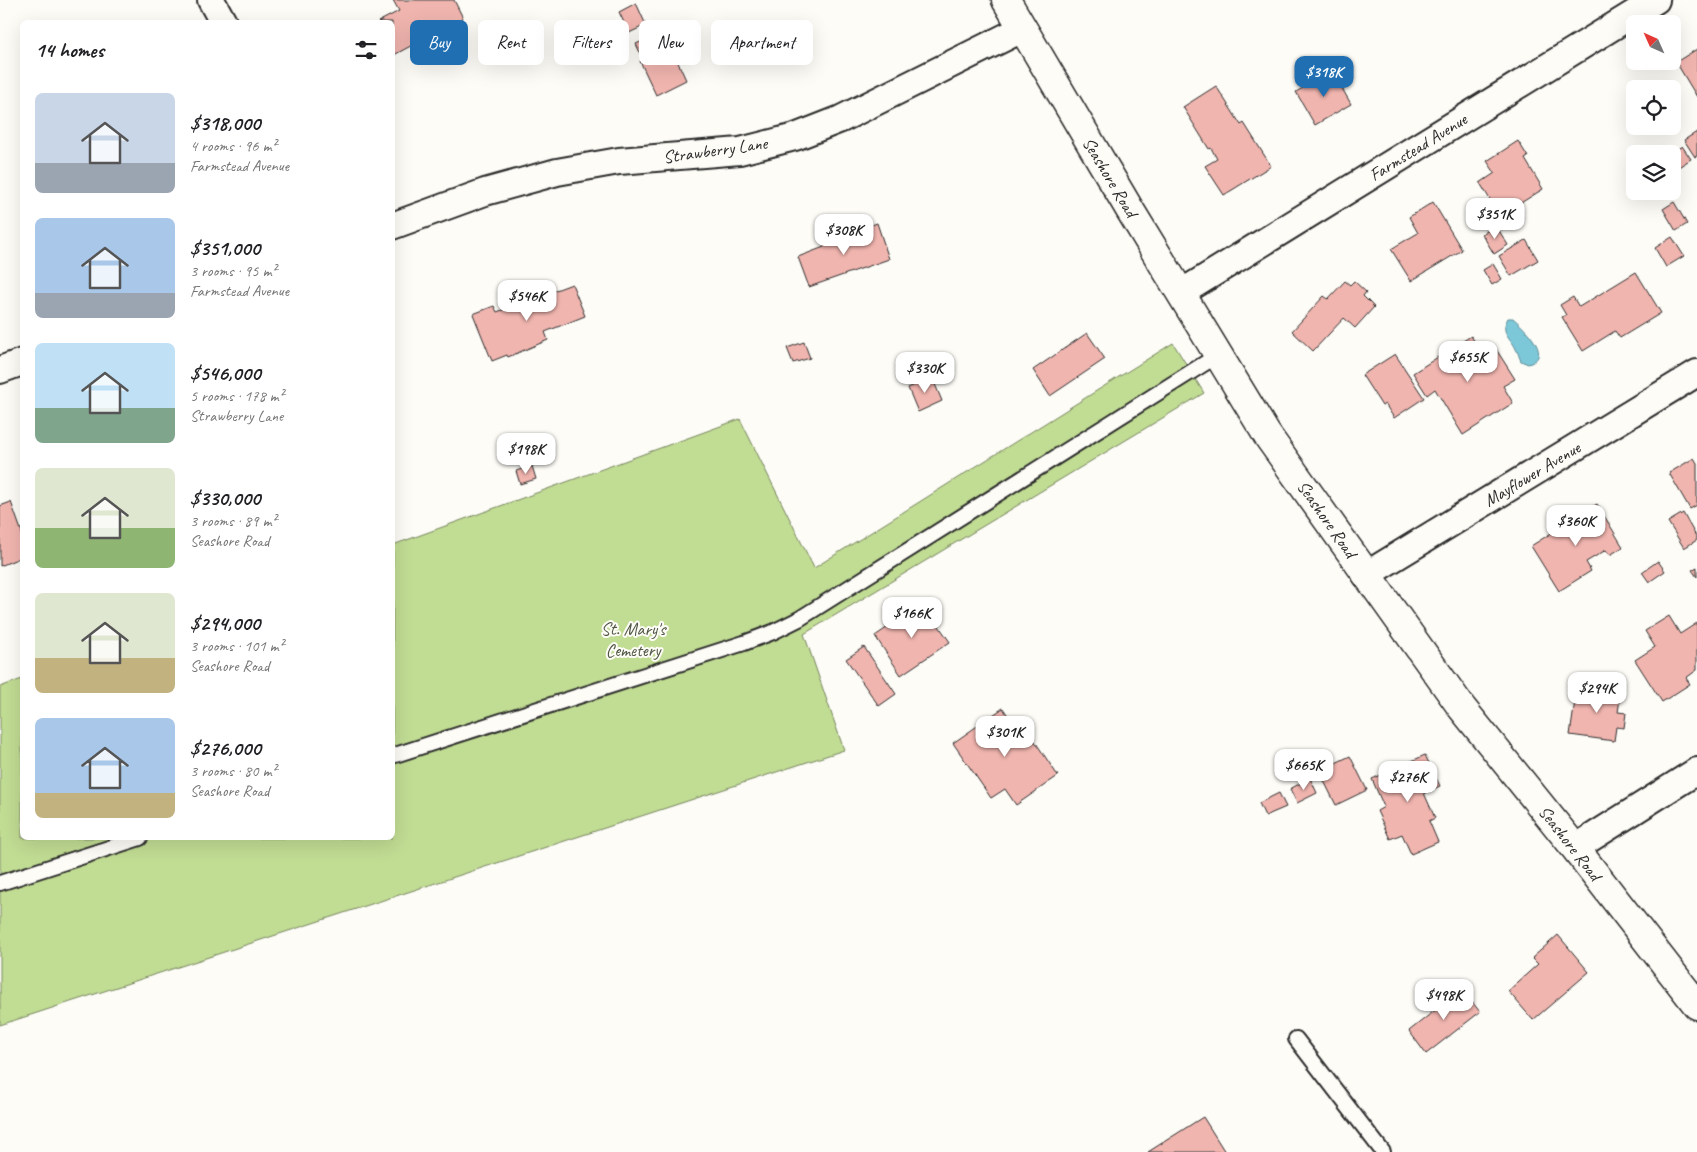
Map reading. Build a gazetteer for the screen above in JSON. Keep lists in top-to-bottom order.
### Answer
{
  "streets": {
    "main road": ["Seashore Road"],
    "street": ["Farmstead Avenue", "Strawberry Lane", "Mayflower Avenue"]
  },
  "crossings": [
    ["Farmstead Avenue", "Seashore Road"],
    ["Strawberry Lane", "Seashore Road"],
    ["Seashore Road", "Mayflower Avenue"]
  ],
  "parks": ["St. Mary's Cemetery"],
  "north": "top left",
  "page": {
    "chip": [
      "Buy",
      "Rent",
      "Filters",
      "New",
      "Apartment"
    ],
    "heading": "14 homes",
    "price": [
      "$318K",
      "$351K",
      "$308K",
      "$546K",
      "$655K",
      "$330K",
      "$198K",
      "$360K",
      "$166K",
      "$294K",
      "$301K",
      "$665K",
      "$276K",
      "$498K"
    ],
    "list": [
      {
        "name": "$318,000",
        "note": "4 rooms · 96 m² · Farmstead Avenue"
      },
      {
        "name": "$351,000",
        "note": "3 rooms · 95 m² · Farmstead Avenue"
      },
      {
        "name": "$546,000",
        "note": "5 rooms · 178 m² · Strawberry Lane"
      },
      {
        "name": "$330,000",
        "note": "3 rooms · 89 m² · Seashore Road"
      },
      {
        "name": "$294,000",
        "note": "3 rooms · 101 m² · Seashore Road"
      },
      {
        "name": "$276,000",
        "note": "3 rooms · 80 m² · Seashore Road"
      }
    ]
  }
}
